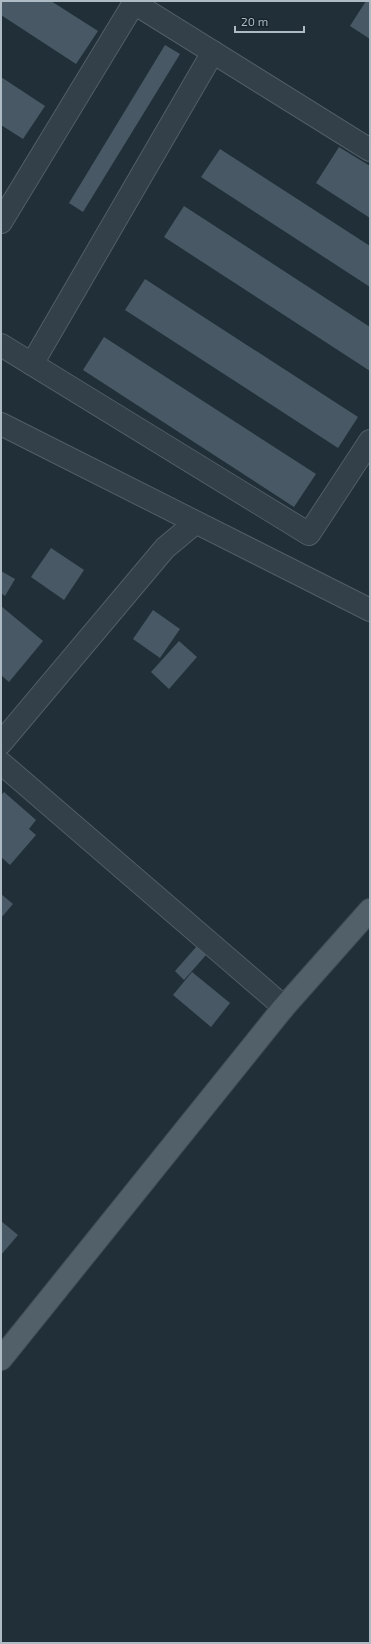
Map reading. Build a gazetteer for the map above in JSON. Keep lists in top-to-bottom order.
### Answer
{
  "scale_bar": "20 m"
}
